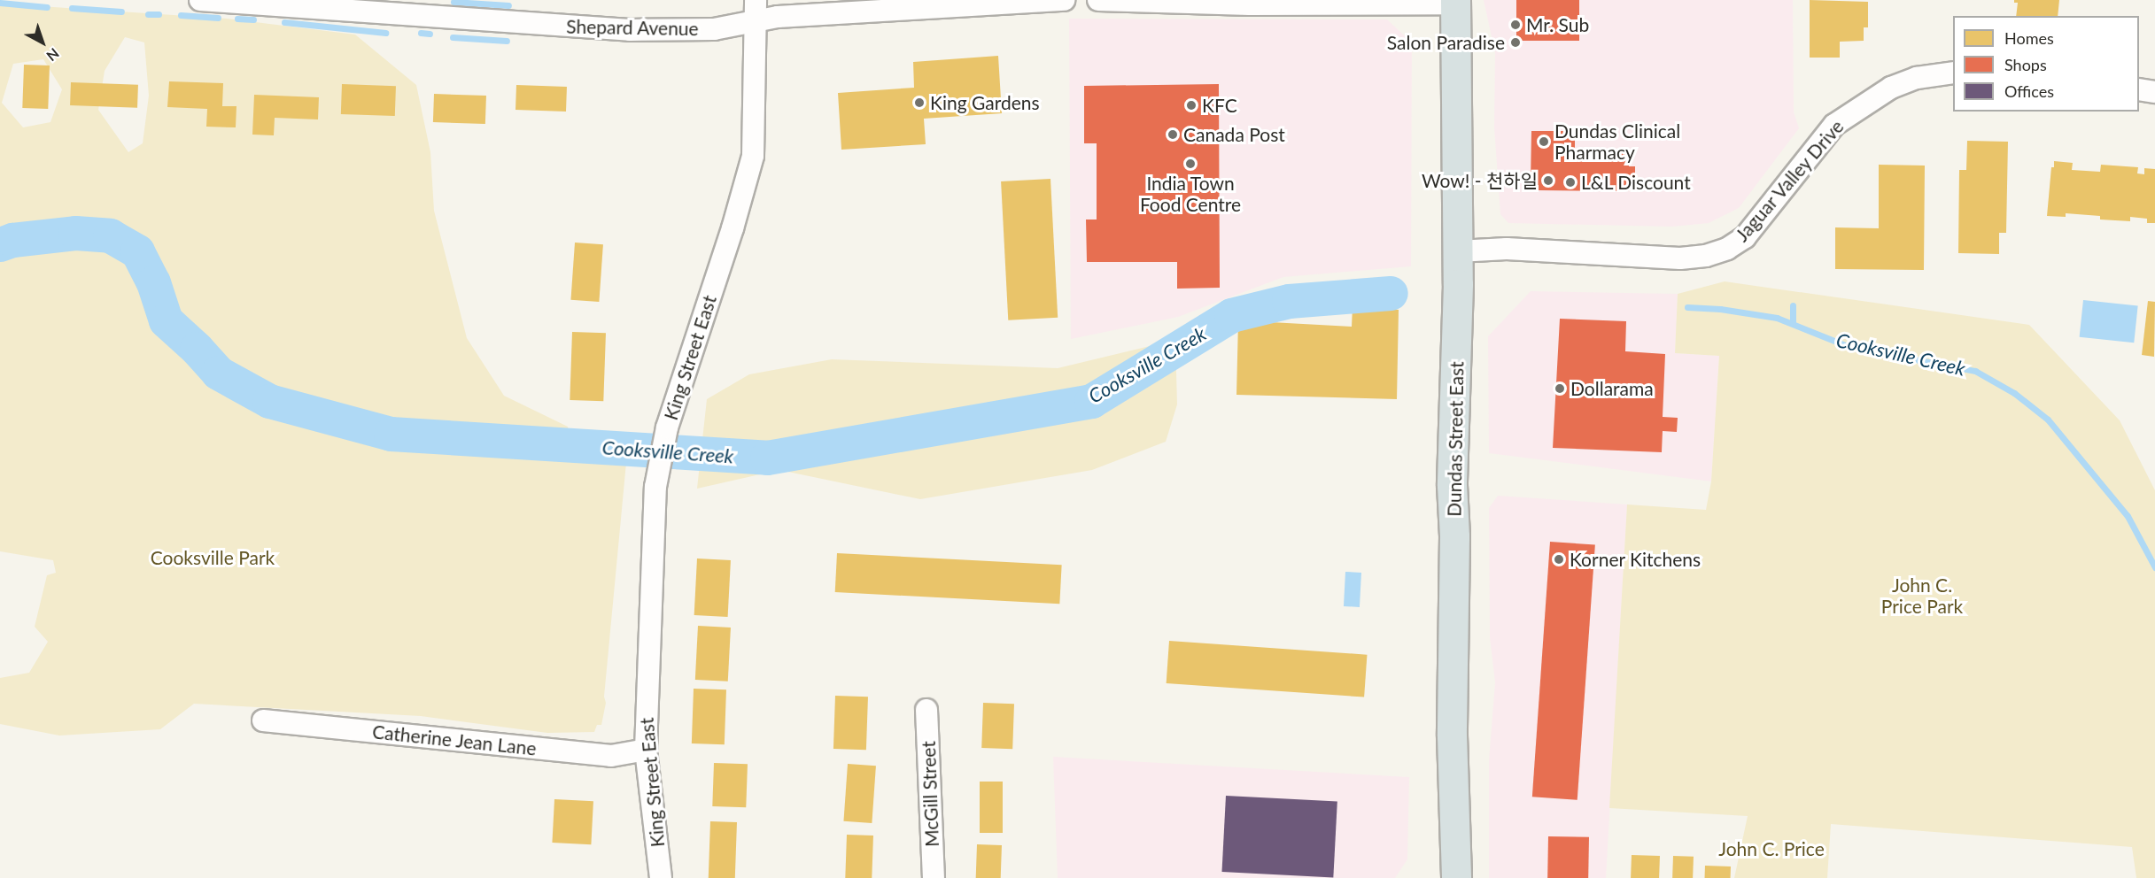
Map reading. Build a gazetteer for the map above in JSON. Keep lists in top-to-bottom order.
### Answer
{
  "streets": {
    "main road": ["Dundas Street East"],
    "street": [
      "Shepard Avenue",
      "Jaguar Valley Drive",
      "King Street East",
      "Catherine Jean Lane",
      "McGill Street"
    ]
  },
  "crossings": [
    ["Shepard Avenue", "King Street East"],
    ["Jaguar Valley Drive", "Dundas Street East"],
    ["King Street East", "Catherine Jean Lane"]
  ],
  "water": ["Cooksville Creek"],
  "parks": ["Cooksville Park", "John C. Price Park", "John C. Price"],
  "places": [
    "Mr. Sub",
    "Salon Paradise",
    "King Gardens",
    "KFC",
    "Canada Post",
    "Dundas Clinical Pharmacy",
    "India Town Food Centre",
    "Wow! - 천하일",
    "L&L Discount",
    "Dollarama",
    "Korner Kitchens"
  ],
  "legend": ["Homes", "Shops", "Offices"],
  "north": "bottom right"
}
